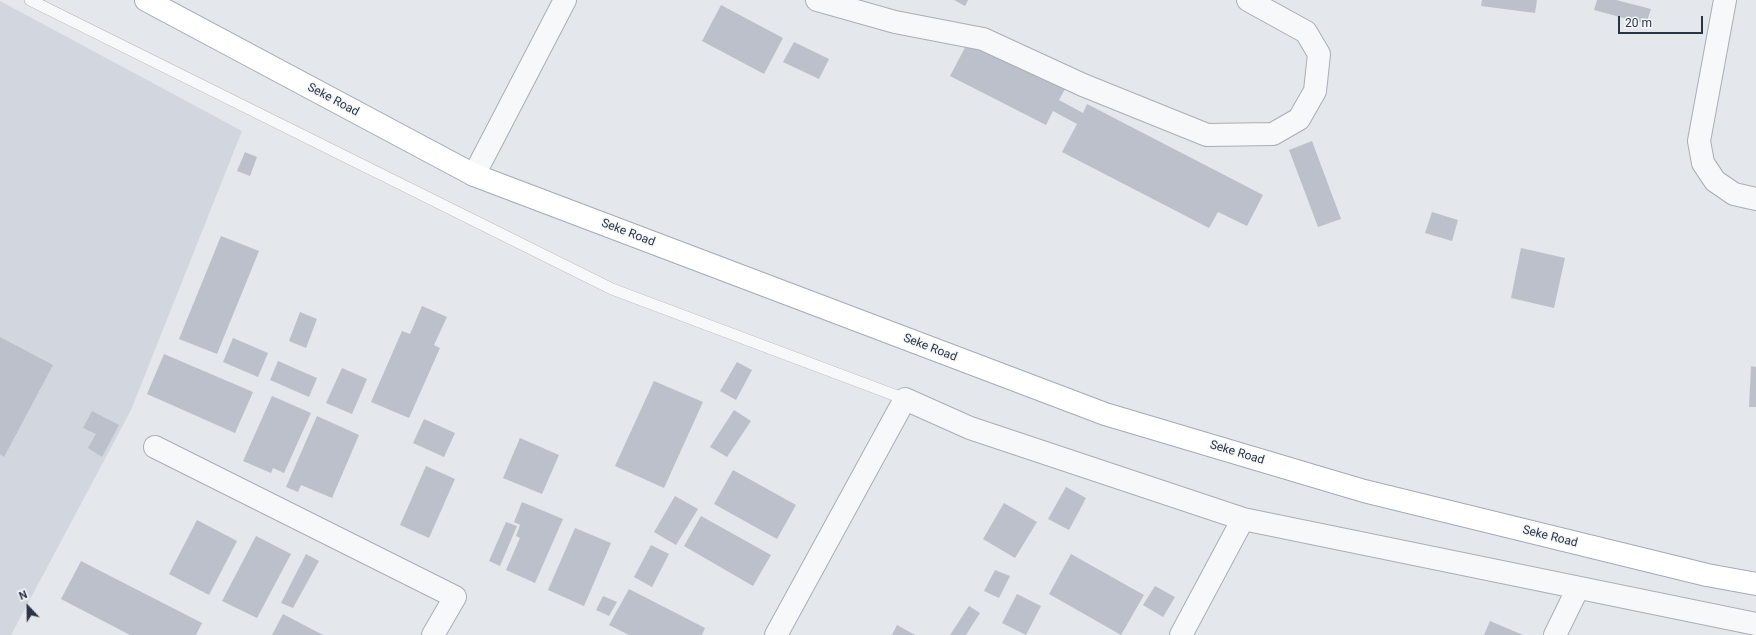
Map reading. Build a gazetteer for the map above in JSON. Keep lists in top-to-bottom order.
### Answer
{
  "streets": {
    "main road": ["Seke Road"]
  },
  "scale_bar": "20 m",
  "north": "top"
}
